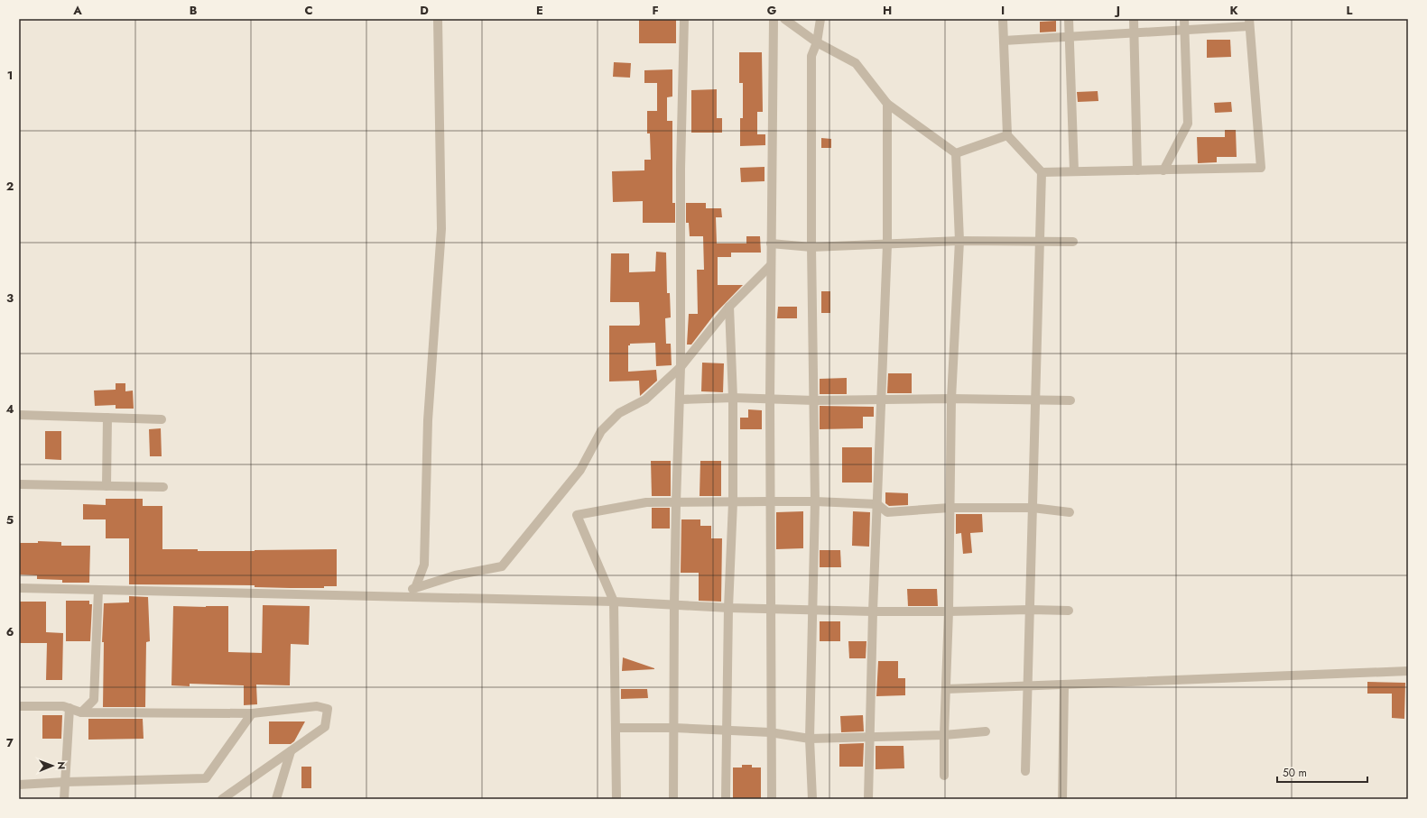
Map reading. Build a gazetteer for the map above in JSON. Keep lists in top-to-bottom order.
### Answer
{
  "scale_bar": "50 m",
  "north": "right",
  "grid": {
    "columns": [
      "A",
      "B",
      "C",
      "D",
      "E",
      "F",
      "G",
      "H",
      "I",
      "J",
      "K",
      "L"
    ],
    "rows": [
      "1",
      "2",
      "3",
      "4",
      "5",
      "6",
      "7"
    ]
  }
}
